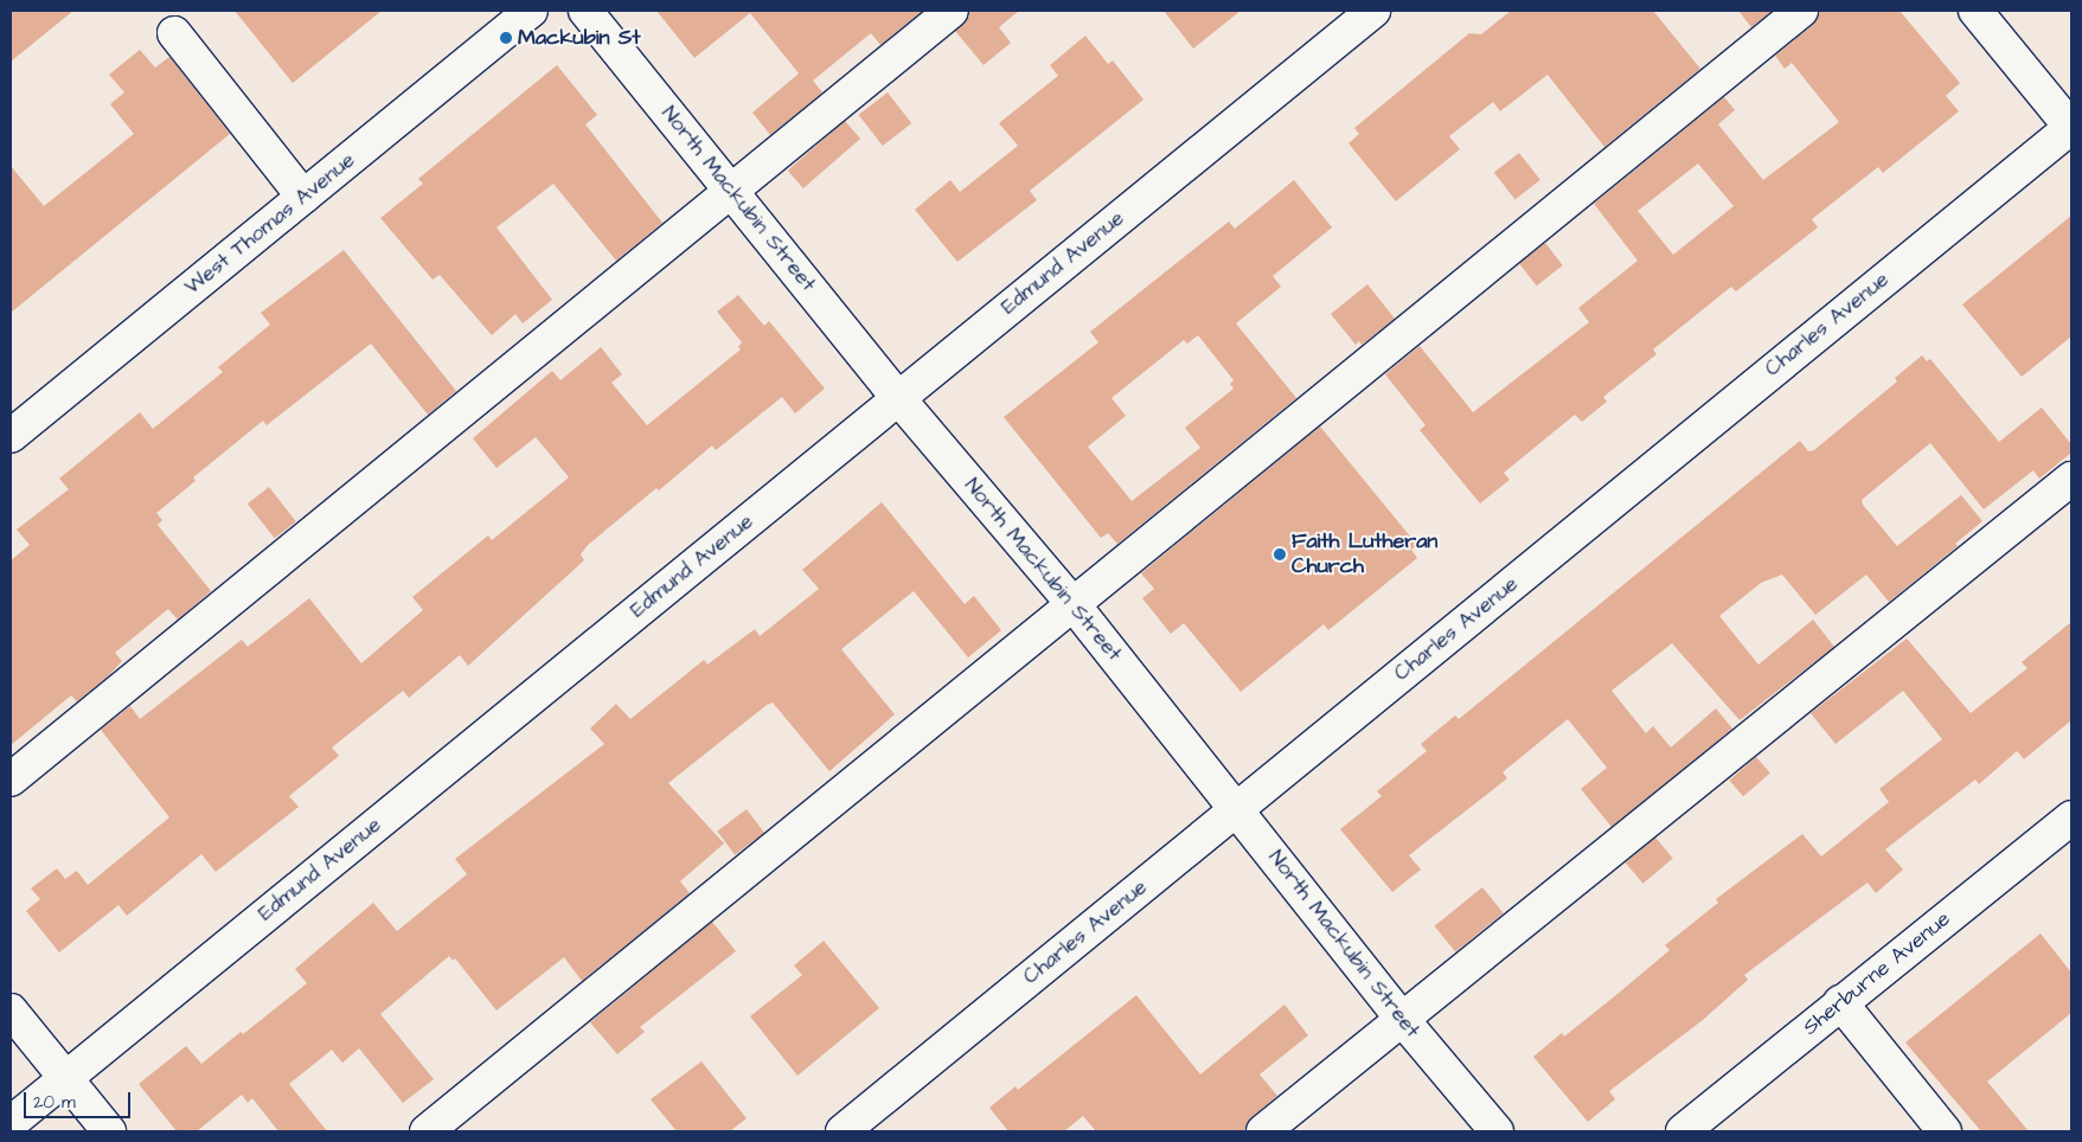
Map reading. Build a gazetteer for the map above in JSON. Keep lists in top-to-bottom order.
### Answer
{
  "streets": {
    "street": [
      "North Mackubin Street",
      "West Thomas Avenue",
      "Edmund Avenue",
      "Charles Avenue",
      "Sherburne Avenue"
    ]
  },
  "crossings": [
    ["North Mackubin Street", "Edmund Avenue"],
    ["North Mackubin Street", "Charles Avenue"]
  ],
  "places": ["Mackubin St", "Faith Lutheran Church"],
  "scale_bar": "20 m"
}
